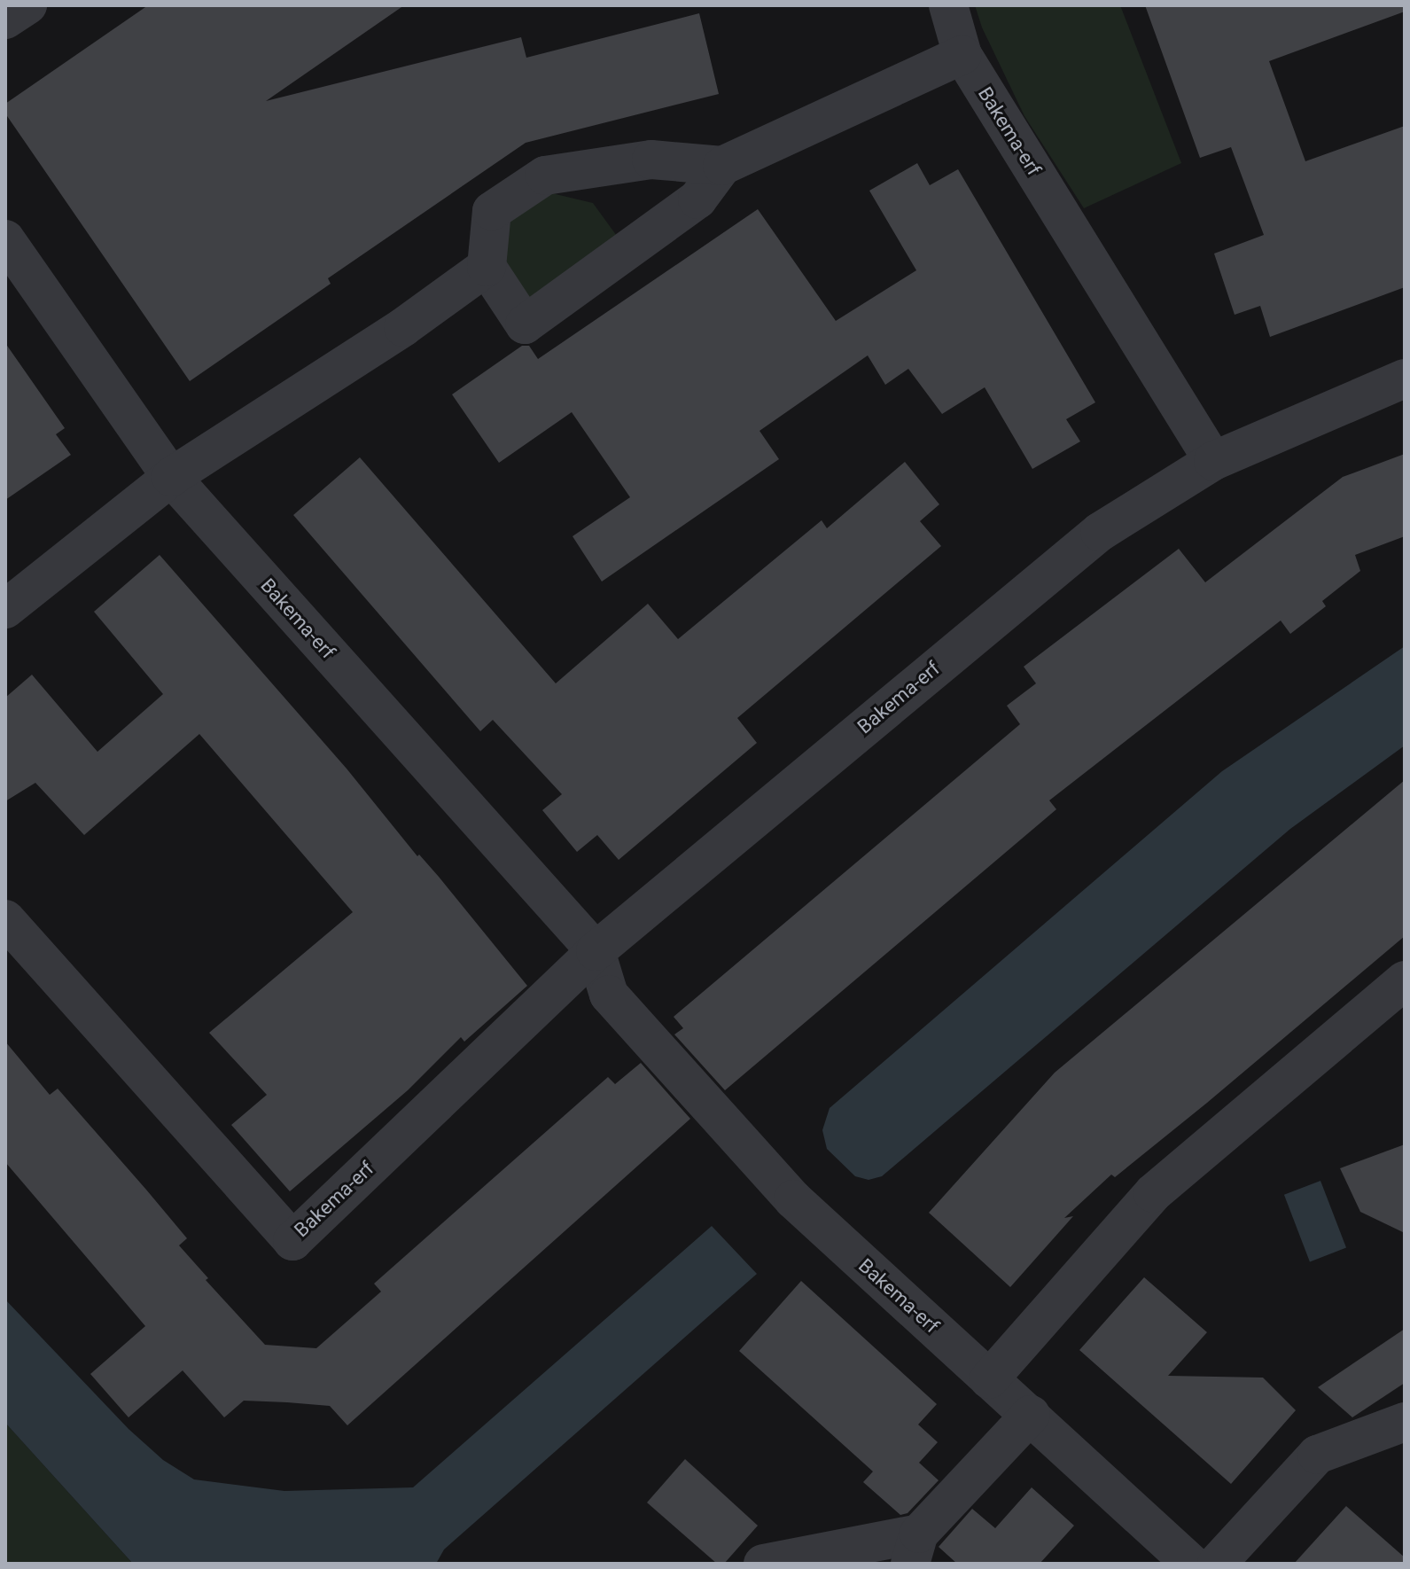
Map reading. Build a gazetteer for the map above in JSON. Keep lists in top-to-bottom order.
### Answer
{
  "streets": {
    "street": ["Bakema-erf"]
  }
}
